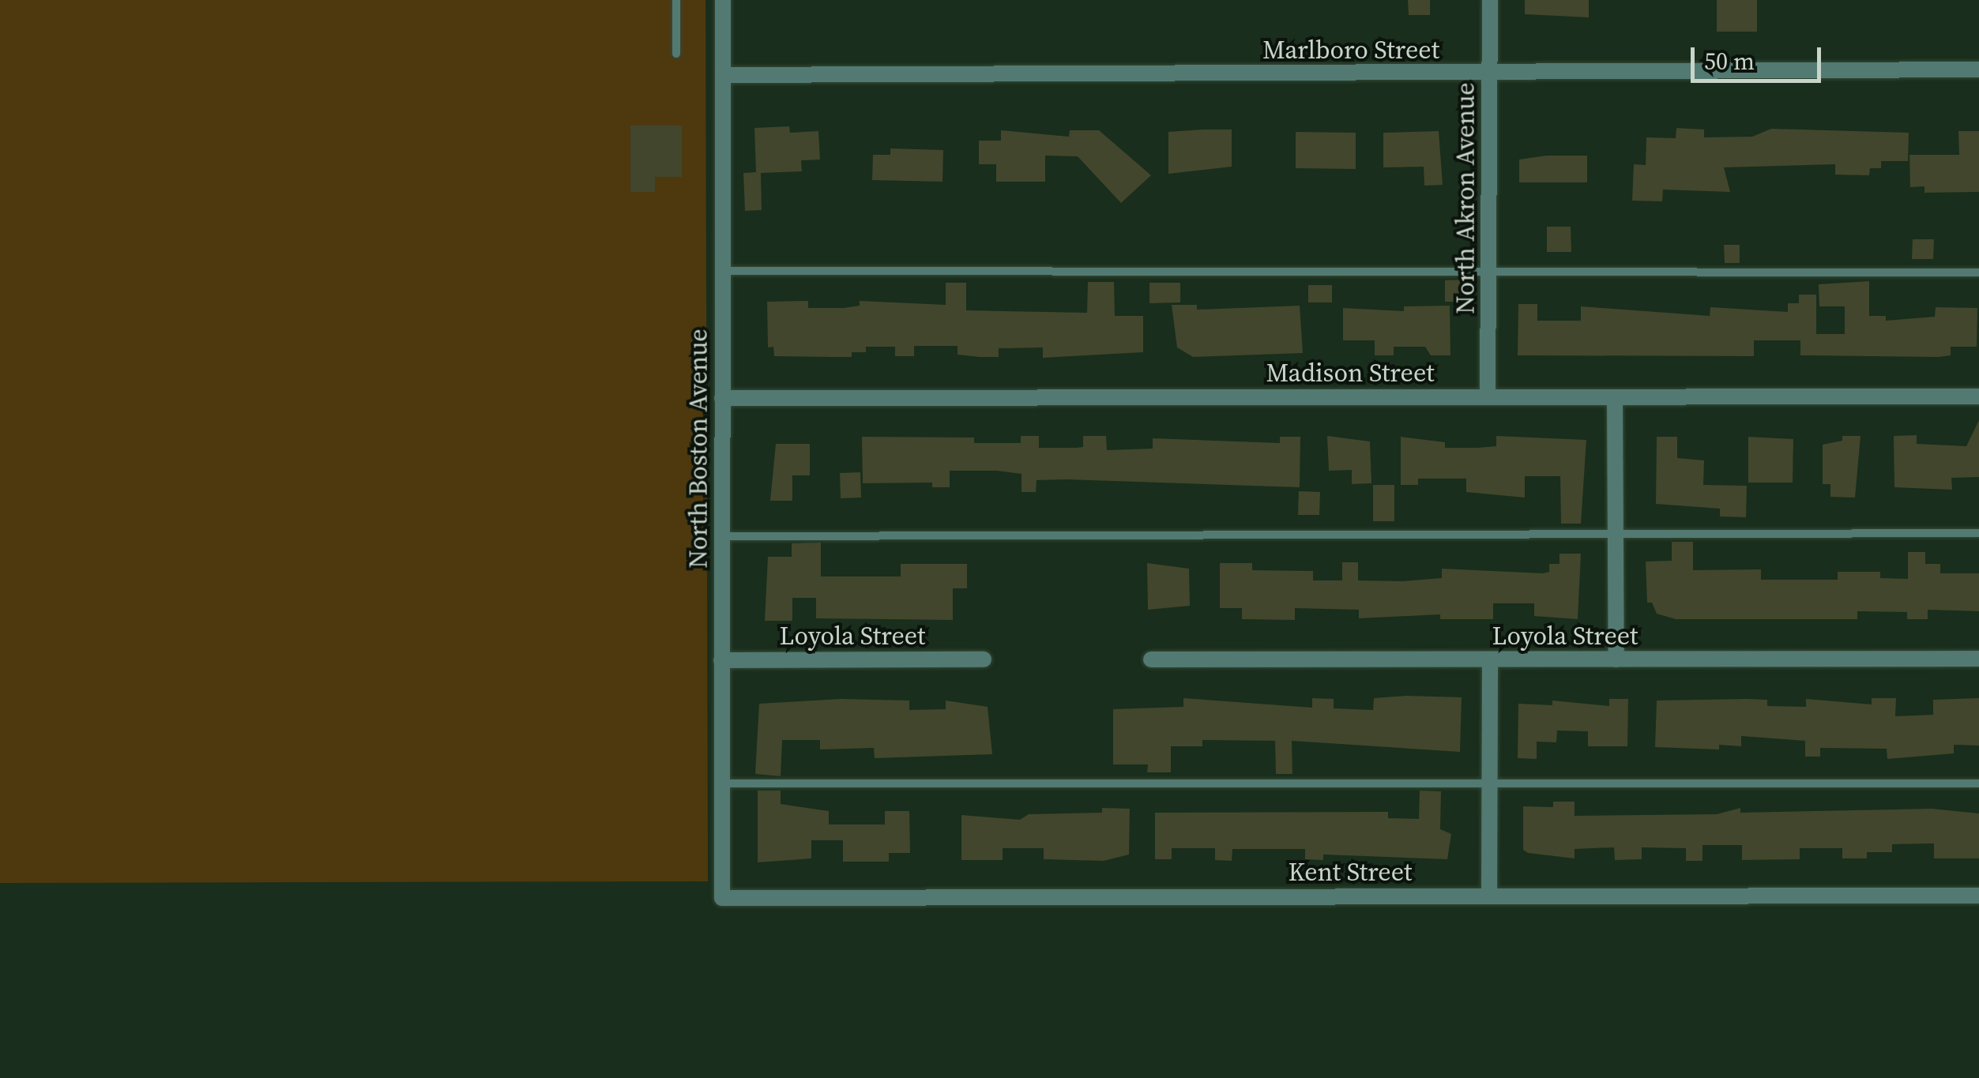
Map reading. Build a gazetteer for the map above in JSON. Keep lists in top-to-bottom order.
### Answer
{
  "streets": {
    "street": [
      "Marlboro Street",
      "North Akron Avenue",
      "Madison Street",
      "North Boston Avenue",
      "Loyola Street",
      "Kent Street"
    ]
  },
  "crossings": [
    ["Marlboro Street", "North Akron Avenue"],
    ["Marlboro Street", "North Boston Avenue"],
    ["North Akron Avenue", "Madison Street"],
    ["Madison Street", "North Boston Avenue"],
    ["North Boston Avenue", "Loyola Street"],
    ["North Boston Avenue", "Kent Street"]
  ],
  "scale_bar": "50 m"
}
